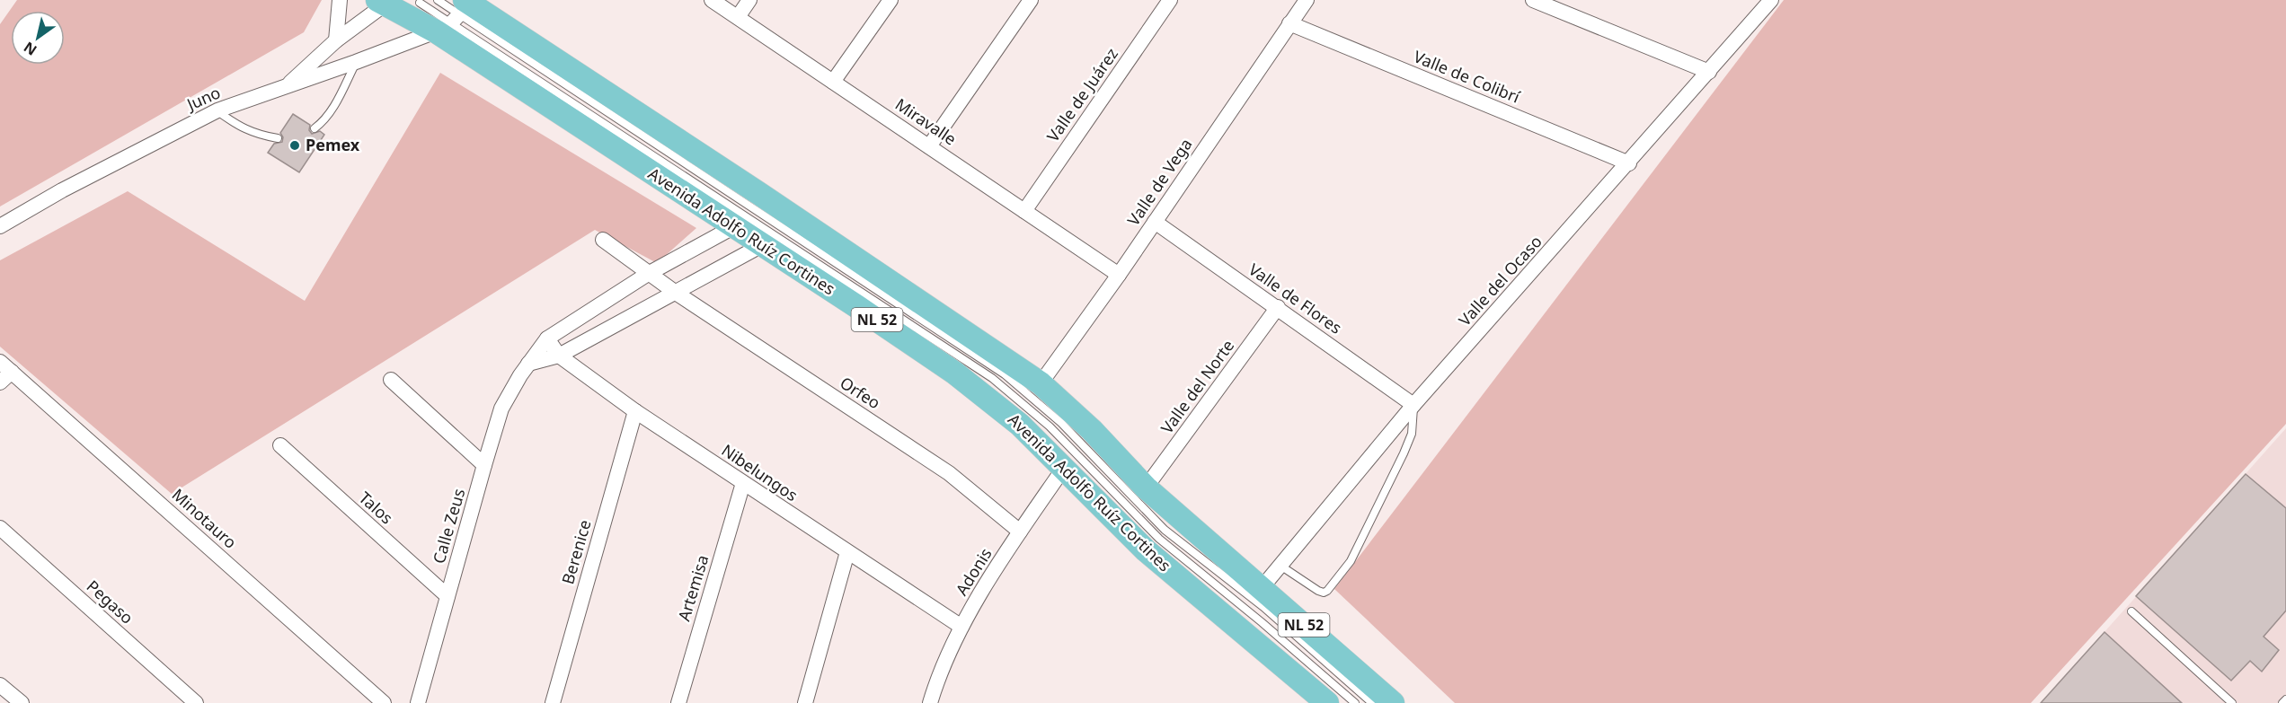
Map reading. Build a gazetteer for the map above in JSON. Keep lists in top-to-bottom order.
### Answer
{
  "streets": {
    "main road": ["Avenida Adolfo Ruíz Cortines", "NL 52"],
    "street": [
      "Valle de Colibrí",
      "Valle de Juárez",
      "Juno",
      "Miravalle",
      "Valle de Vega",
      "Valle del Ocaso",
      "Valle de Flores",
      "Valle del Norte",
      "Orfeo",
      "Nibelungos",
      "Talos",
      "Minotauro",
      "Calle Zeus",
      "Berenice",
      "Adonis",
      "Artemisa",
      "Pegaso"
    ]
  },
  "crossings": [
    ["Valle de Colibrí", "Valle de Vega"],
    ["Valle de Colibrí", "Valle del Ocaso"],
    ["Valle de Juárez", "Miravalle"],
    ["Juno", "Avenida Adolfo Ruíz Cortines"],
    ["Miravalle", "Valle de Vega"],
    ["Valle de Vega", "Avenida Adolfo Ruíz Cortines"],
    ["Valle de Vega", "Valle de Flores"],
    ["Avenida Adolfo Ruíz Cortines", "Valle del Ocaso"],
    ["Avenida Adolfo Ruíz Cortines", "Valle del Norte"],
    ["Avenida Adolfo Ruíz Cortines", "Calle Zeus"],
    ["Avenida Adolfo Ruíz Cortines", "Adonis"],
    ["Valle del Ocaso", "Valle de Flores"],
    ["Valle de Flores", "Valle del Norte"],
    ["Orfeo", "Calle Zeus"],
    ["Orfeo", "Adonis"],
    ["Nibelungos", "Calle Zeus"],
    ["Nibelungos", "Berenice"],
    ["Nibelungos", "Adonis"],
    ["Nibelungos", "Artemisa"],
    ["Talos", "Calle Zeus"]
  ],
  "places": ["Pemex"],
  "north": "bottom left"
}
